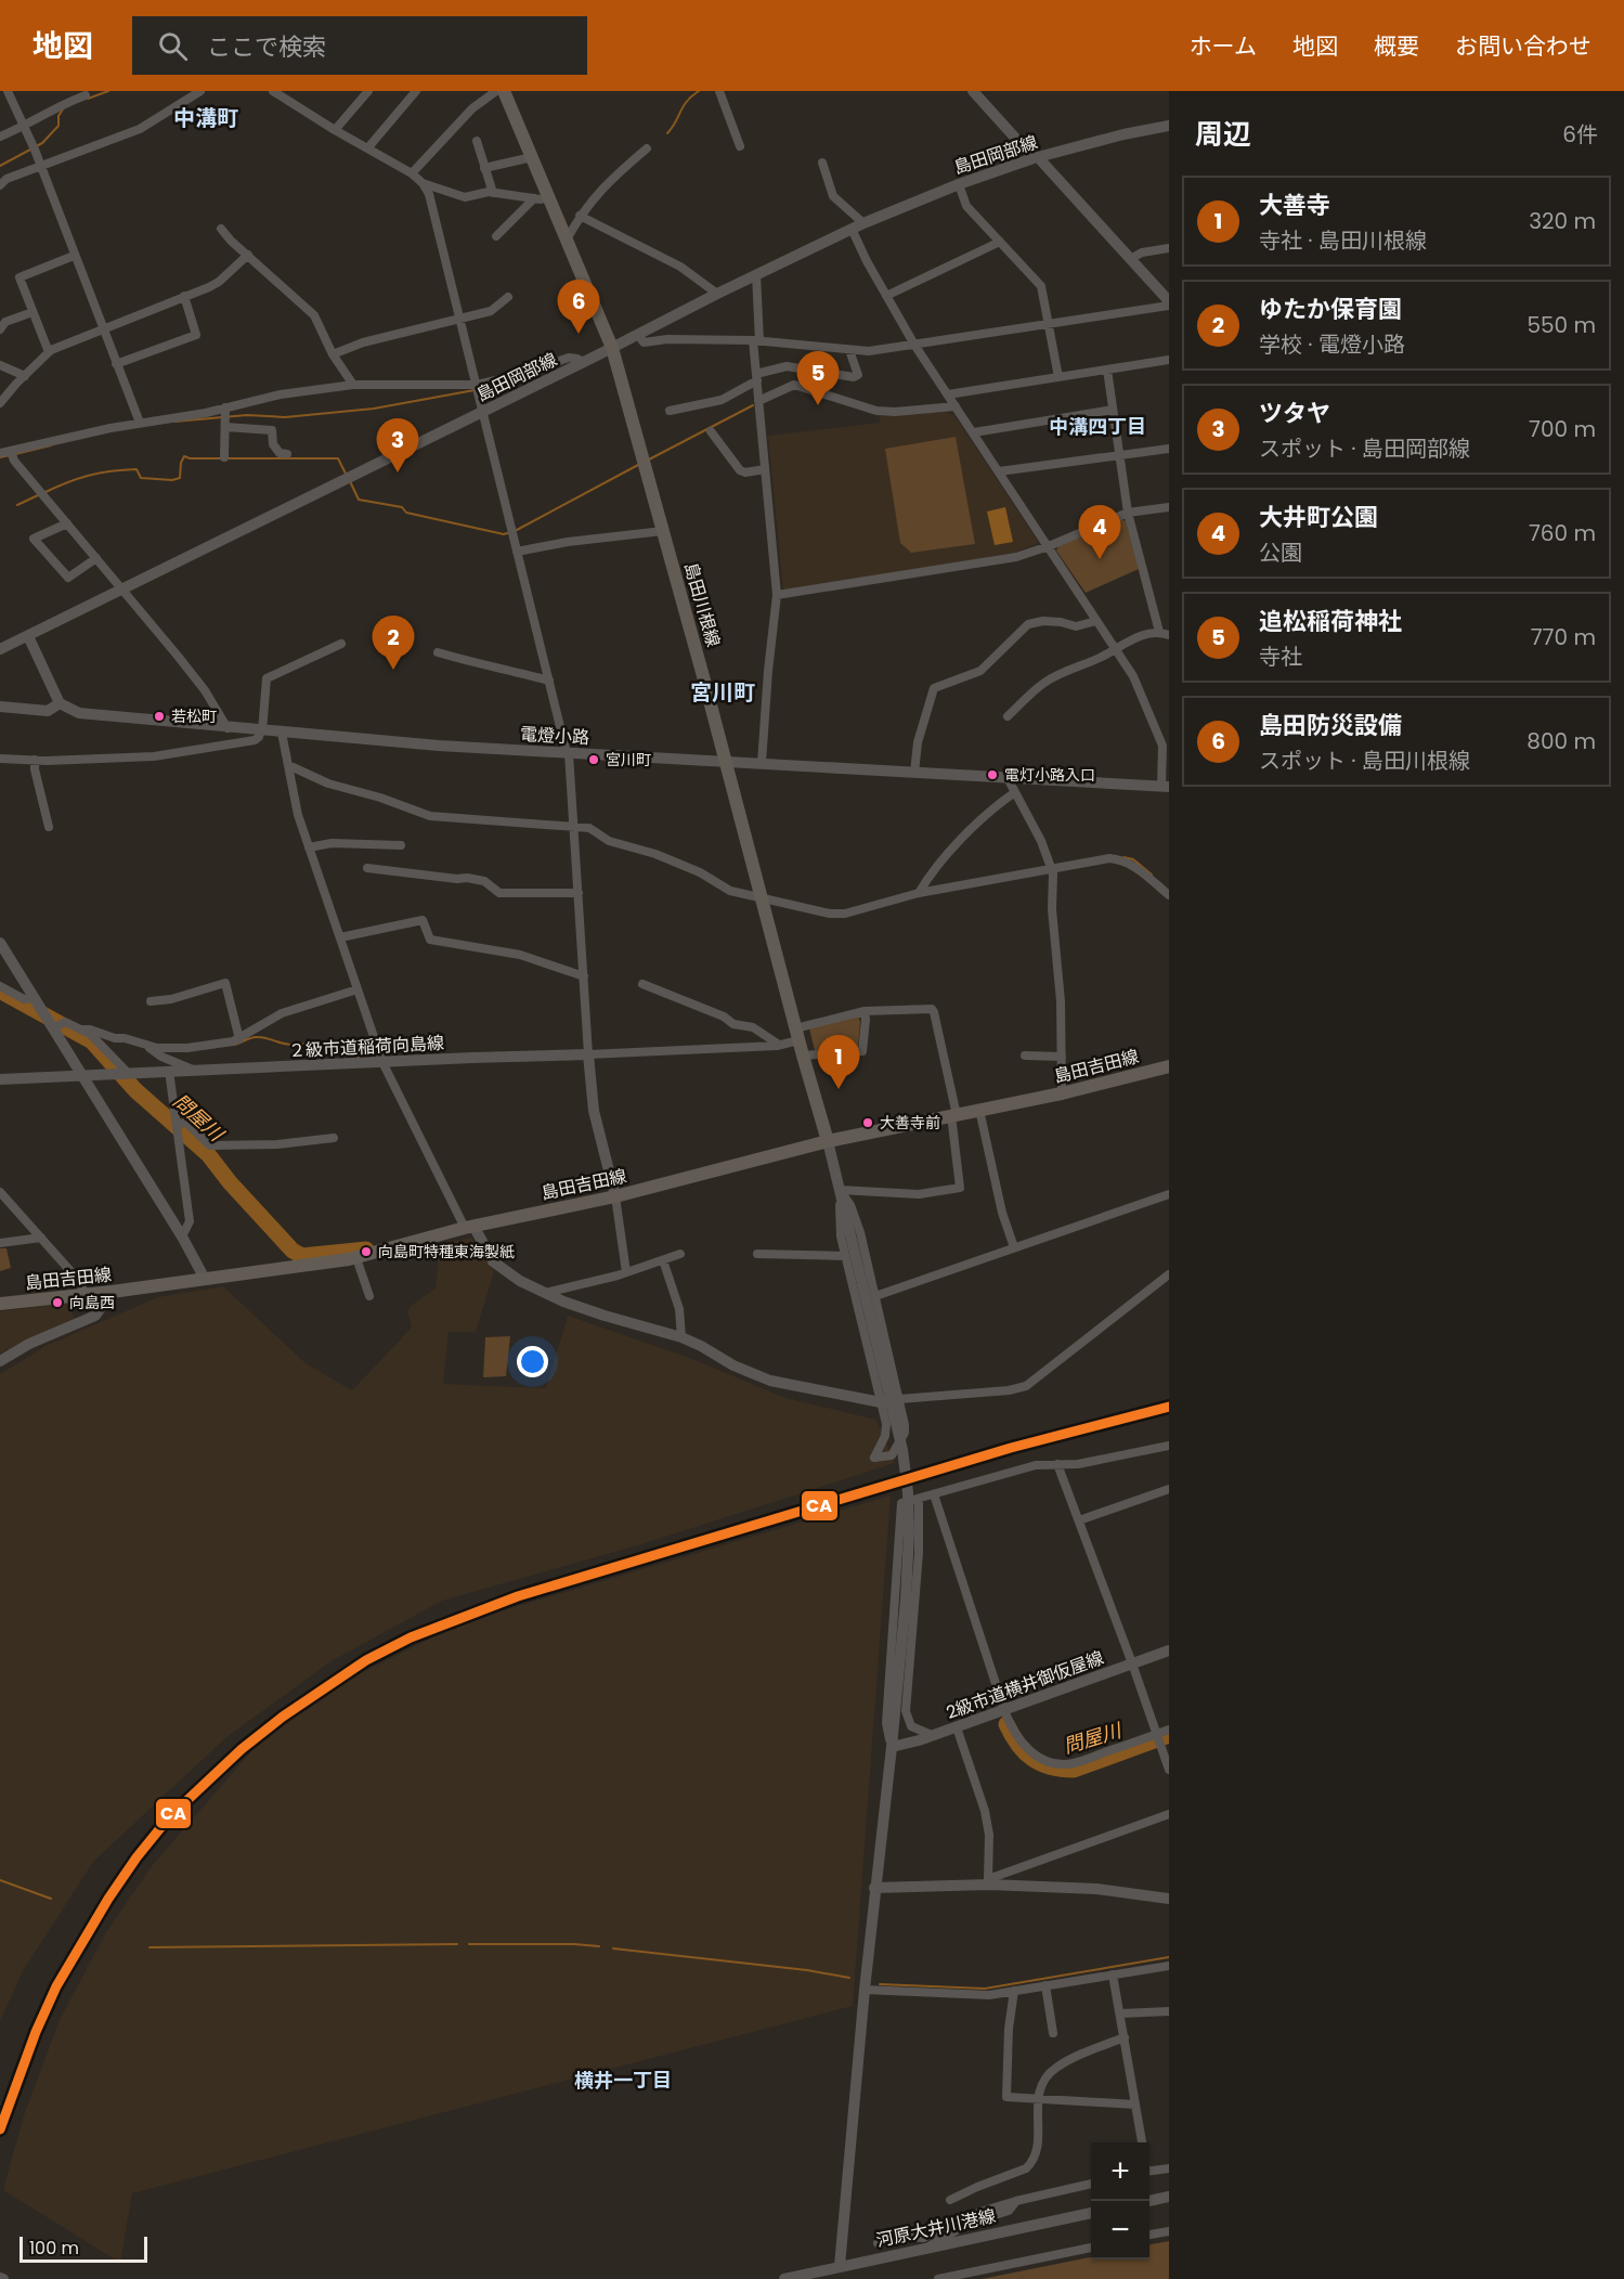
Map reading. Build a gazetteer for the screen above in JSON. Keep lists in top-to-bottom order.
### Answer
{
  "streets": {
    "main road": ["島田川根線", "島田吉田線"],
    "street": [
      "島田岡部線",
      "電燈小路",
      "２級市道稲荷向島線",
      "2級市道横井御仮屋線",
      "河原大井川港線"
    ]
  },
  "crossings": [
    ["島田岡部線", "島田川根線"],
    ["島田川根線", "電燈小路"],
    ["島田川根線", "島田吉田線"]
  ],
  "districts": [
    "中溝町",
    "中溝四丁目",
    "宮川町",
    "横井一丁目"
  ],
  "water": ["問屋川"],
  "places": [
    "若松町",
    "宮川町",
    "電灯小路入口",
    "大善寺前",
    "向島町特種東海製紙",
    "向島西"
  ],
  "lines": ["transit line CA"],
  "scale_bar": "100 m",
  "page": {
    "header": "地図",
    "search": "ここで検索",
    "nav": [
      "ホーム",
      "地図",
      "概要",
      "お問い合わせ"
    ],
    "heading": ["周辺", "6件"],
    "list": [
      {
        "mark": "1",
        "name": "大善寺",
        "note": "寺社 · 島田川根線",
        "value": "320 m"
      },
      {
        "mark": "2",
        "name": "ゆたか保育園",
        "note": "学校 · 電燈小路",
        "value": "550 m"
      },
      {
        "mark": "3",
        "name": "ツタヤ",
        "note": "スポット · 島田岡部線",
        "value": "700 m"
      },
      {
        "mark": "4",
        "name": "大井町公園",
        "note": "公園",
        "value": "760 m"
      },
      {
        "mark": "5",
        "name": "追松稲荷神社",
        "note": "寺社",
        "value": "770 m"
      },
      {
        "mark": "6",
        "name": "島田防災設備",
        "note": "スポット · 島田川根線",
        "value": "800 m"
      }
    ],
    "pins": [
      "6",
      "5",
      "3",
      "4",
      "2",
      "1"
    ],
    "map_buttons": ["+", "−"],
    "scale": "100 m"
  }
}
